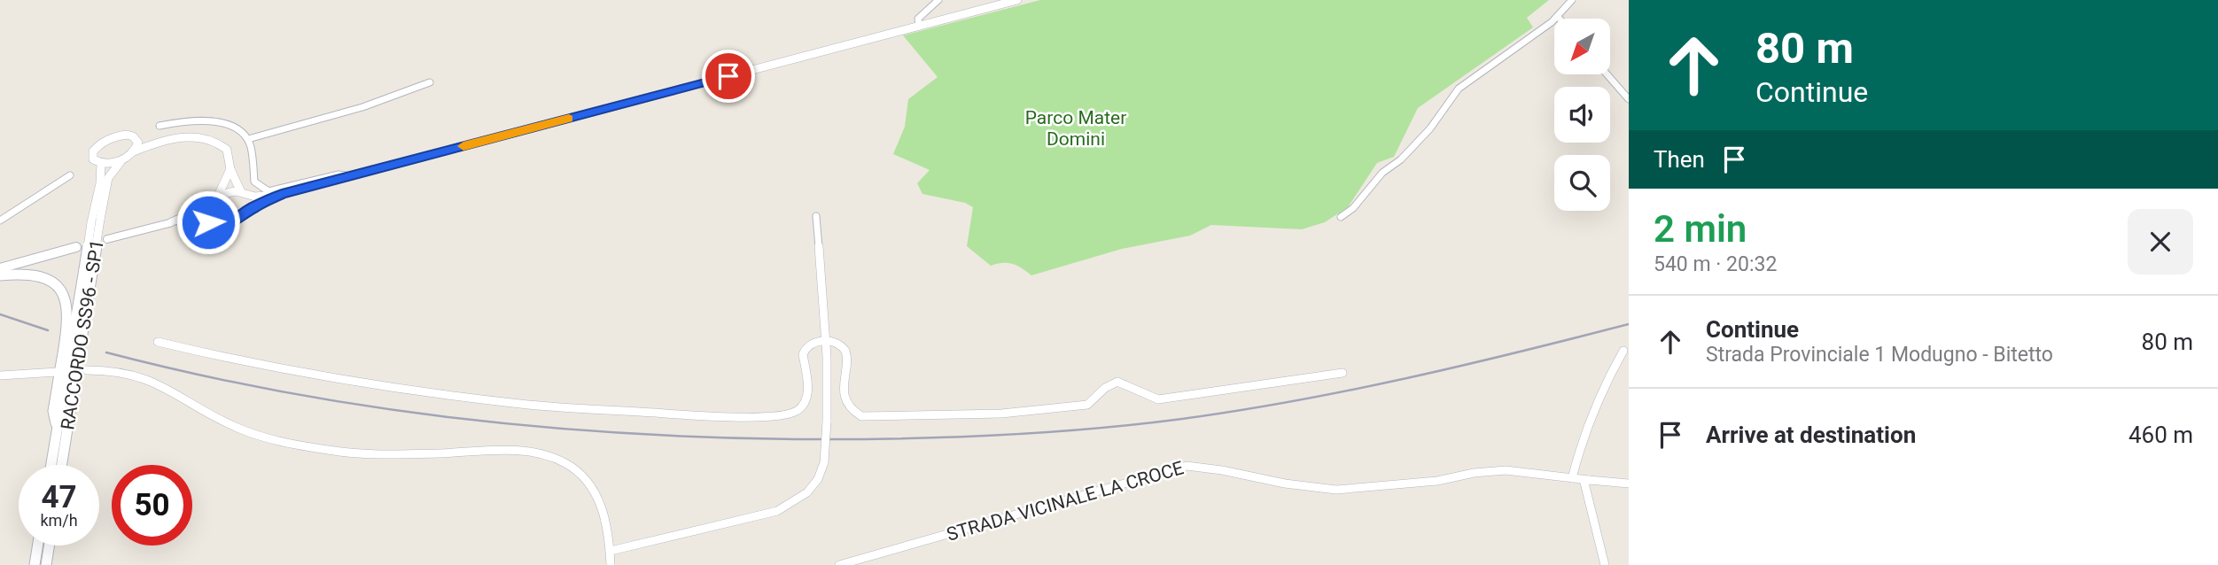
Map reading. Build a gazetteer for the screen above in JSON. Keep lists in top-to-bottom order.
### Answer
{
  "streets": {
    "main road": ["RACCORDO SS96 - SP1"],
    "street": ["STRADA VICINALE LA CROCE"]
  },
  "parks": ["Parco Mater Domini"],
  "north": "bottom left",
  "page": {
    "turn": ["80 m", "Continue"],
    "then": "Then",
    "heading": ["2 min", "540 m · 20:32"],
    "list": [
      {
        "name": "Continue",
        "note": "Strada Provinciale 1 Modugno - Bitetto",
        "value": "80 m"
      },
      {
        "name": "Arrive at destination",
        "value": "460 m"
      }
    ],
    "speed": "47 km/h",
    "limit": "50"
  }
}
